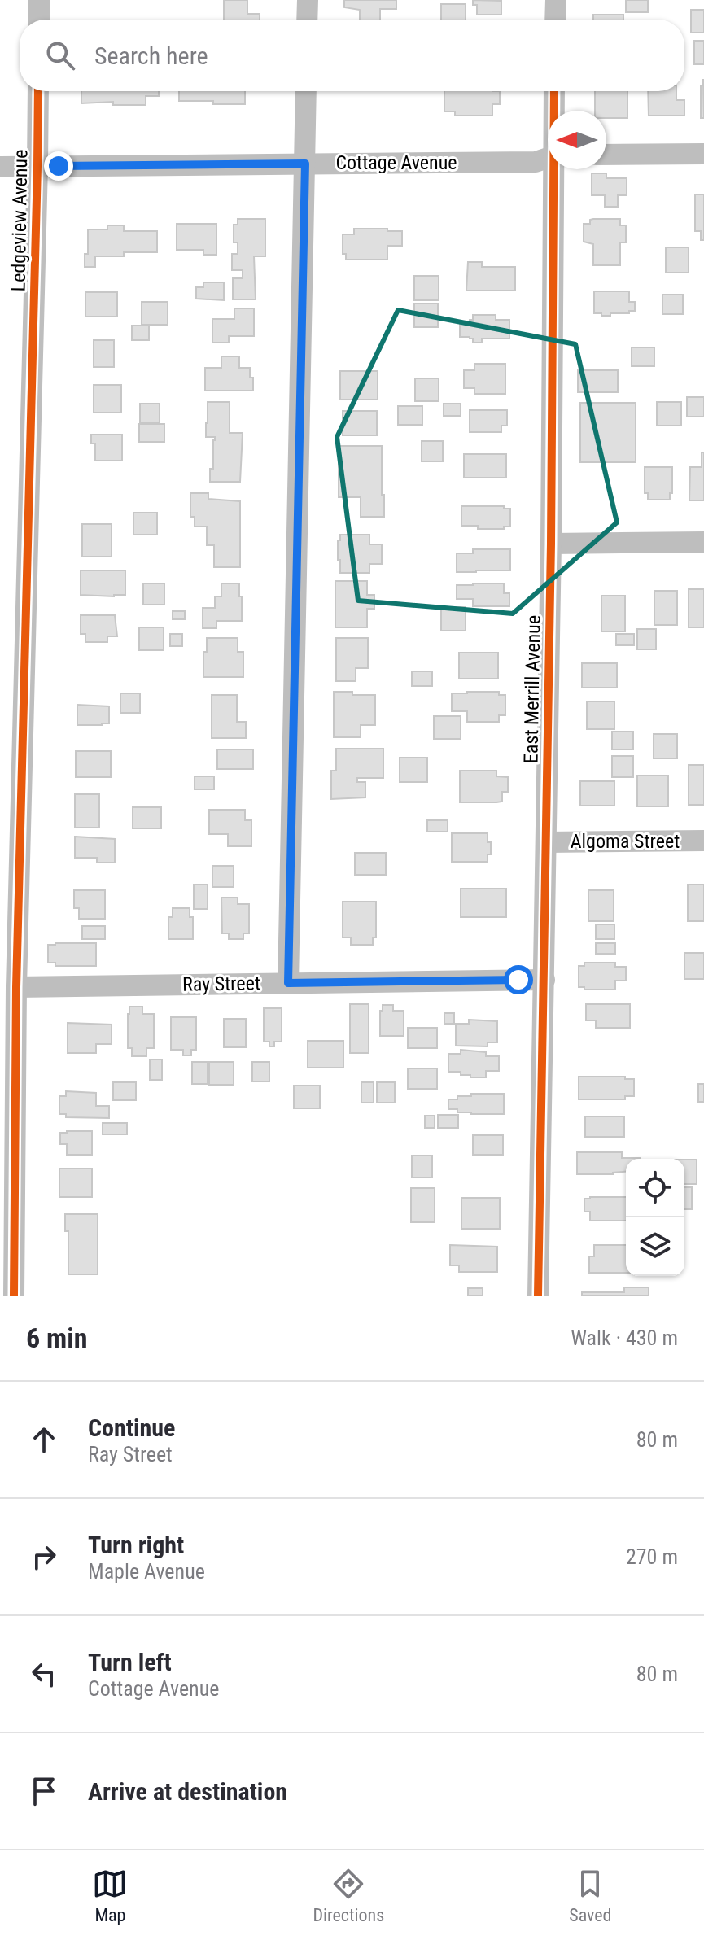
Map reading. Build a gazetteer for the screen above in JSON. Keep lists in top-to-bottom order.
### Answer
{
  "streets": {
    "street": [
      "Cottage Avenue",
      "Ledgeview Avenue",
      "East Merrill Avenue",
      "Algoma Street",
      "Ray Street"
    ]
  },
  "crossings": [
    ["Cottage Avenue", "Ledgeview Avenue"],
    ["Ledgeview Avenue", "Ray Street"],
    ["East Merrill Avenue", "Algoma Street"],
    ["East Merrill Avenue", "Ray Street"]
  ],
  "north": "left",
  "page": {
    "search": "Search here",
    "heading": ["6 min", "Walk · 430 m"],
    "list": [
      ["Continue", "Ray Street", "80 m"],
      ["Turn right", "Maple Avenue", "270 m"],
      ["Turn left", "Cottage Avenue", "80 m"],
      "Arrive at destination"
    ],
    "nav": ["Map", "Directions", "Saved"]
  }
}
